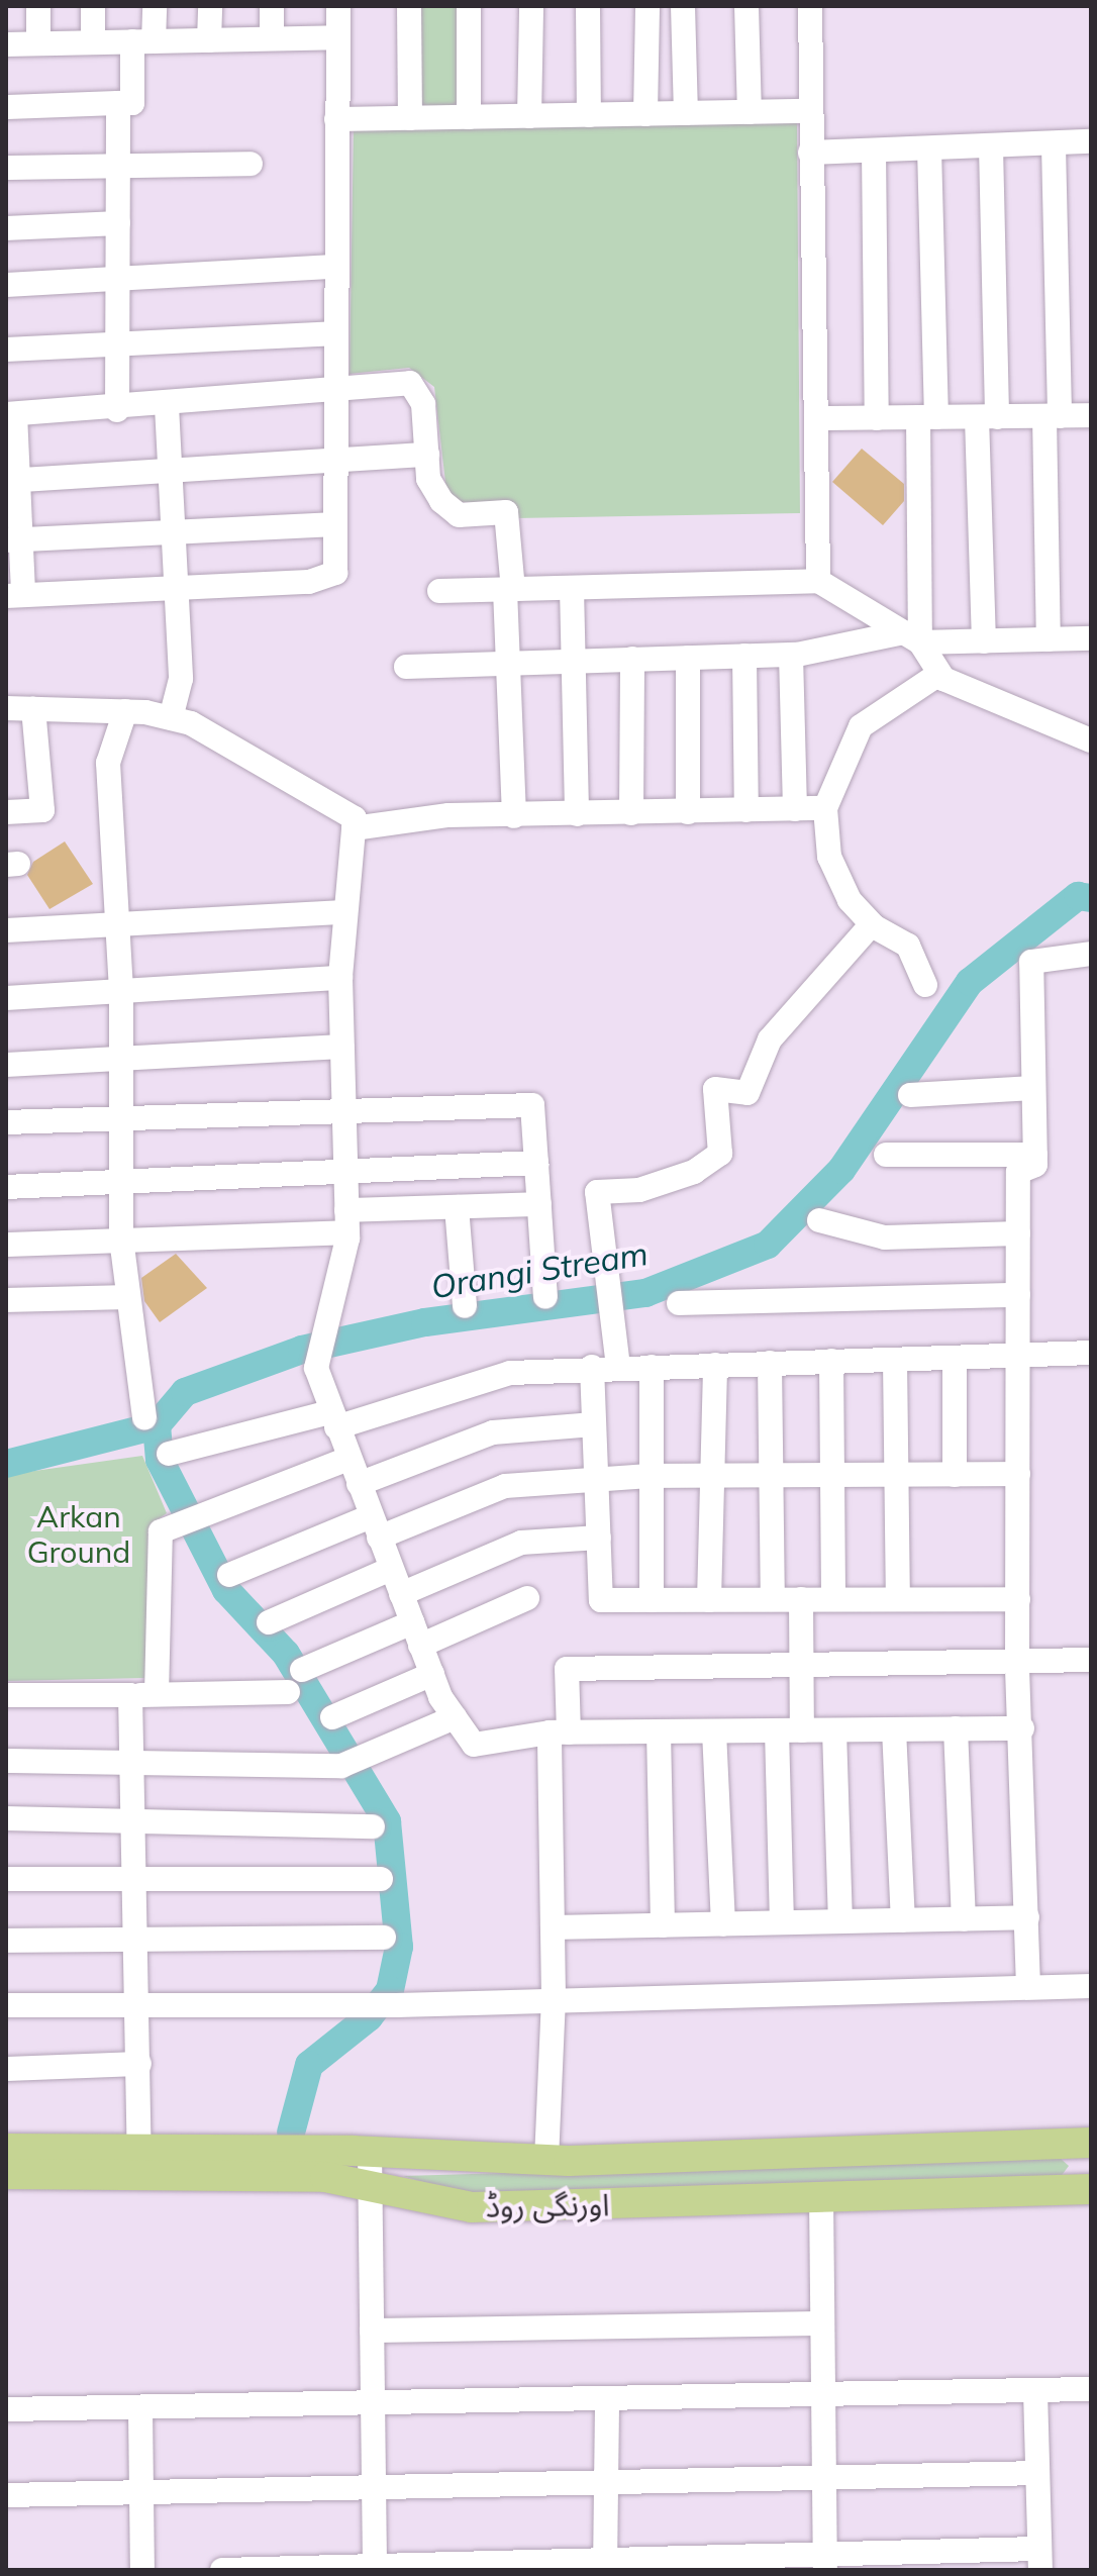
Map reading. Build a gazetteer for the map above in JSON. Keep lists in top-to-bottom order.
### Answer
{
  "streets": {
    "main road": ["اورنگی روڈ"]
  },
  "water": ["Orangi Stream"],
  "parks": ["Arkan Ground"]
}
